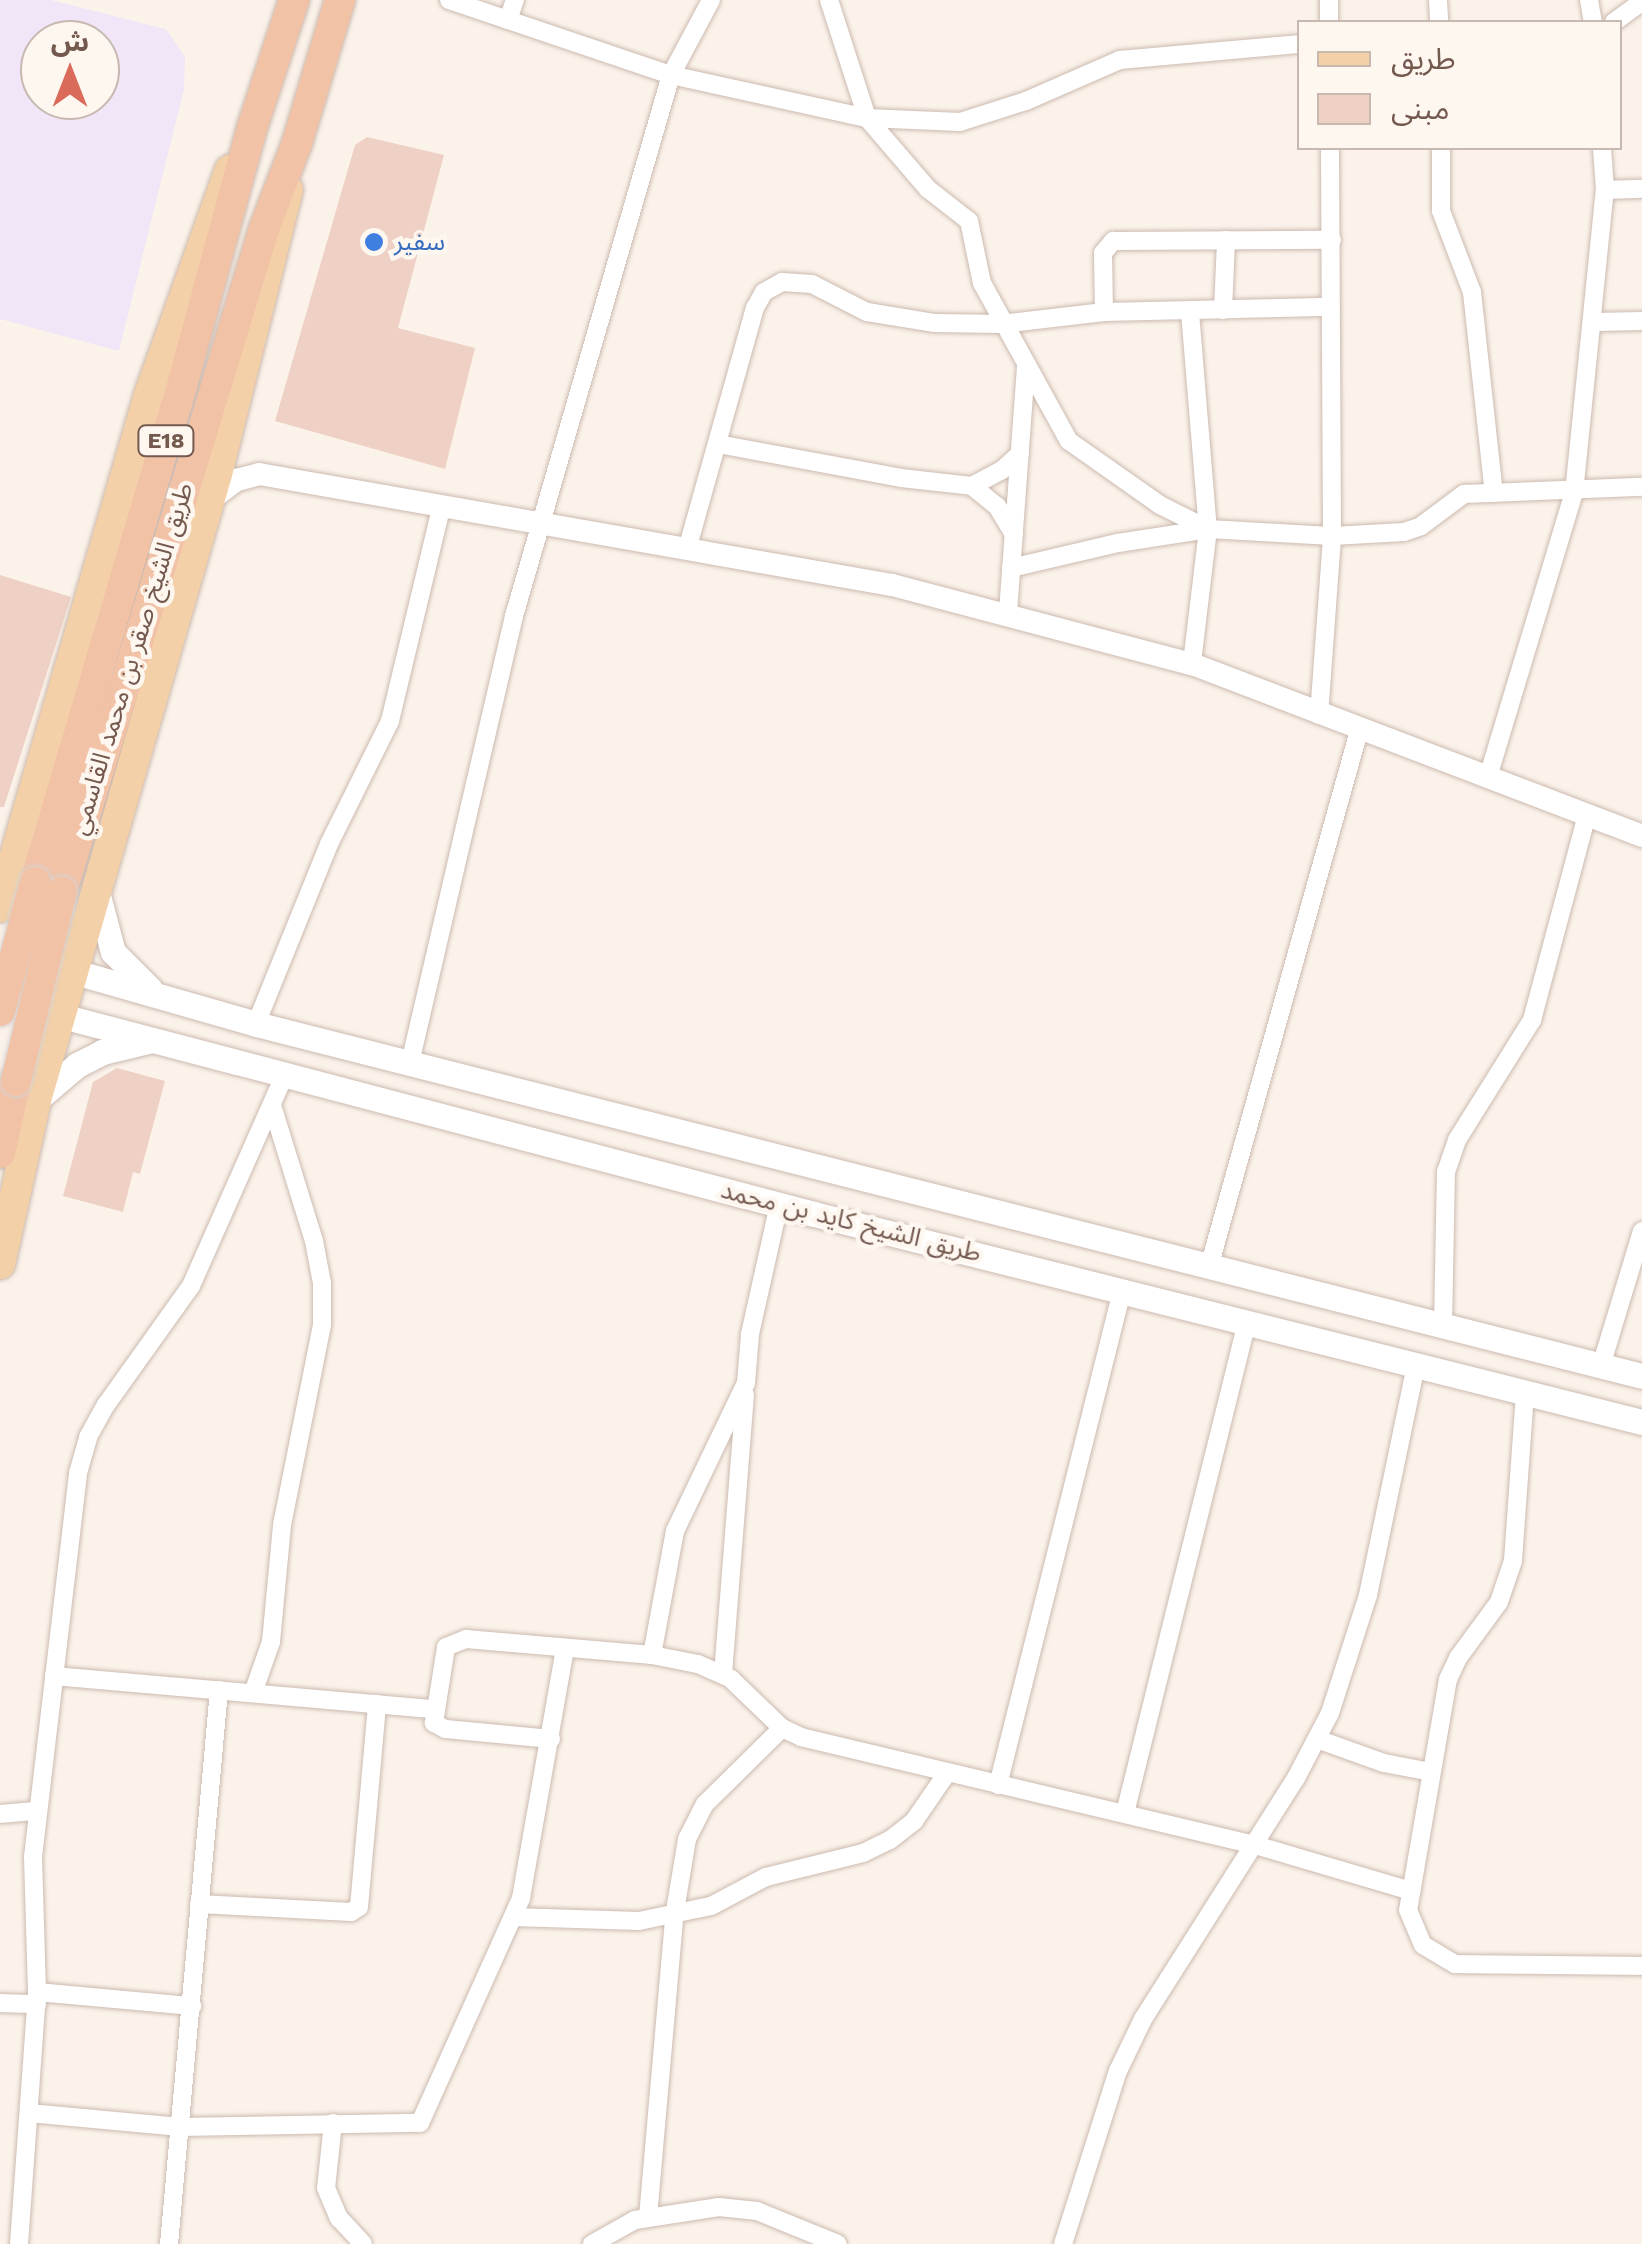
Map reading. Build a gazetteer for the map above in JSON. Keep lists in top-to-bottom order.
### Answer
{
  "streets": {
    "highway": ["E18", "طريق الشيخ صقر بن محمد القاسمي"],
    "main road": ["طريق الشيخ كايد بن محمد"]
  },
  "places": ["سفير"],
  "legend": ["طريق", "مبنى"],
  "north": "top"
}
